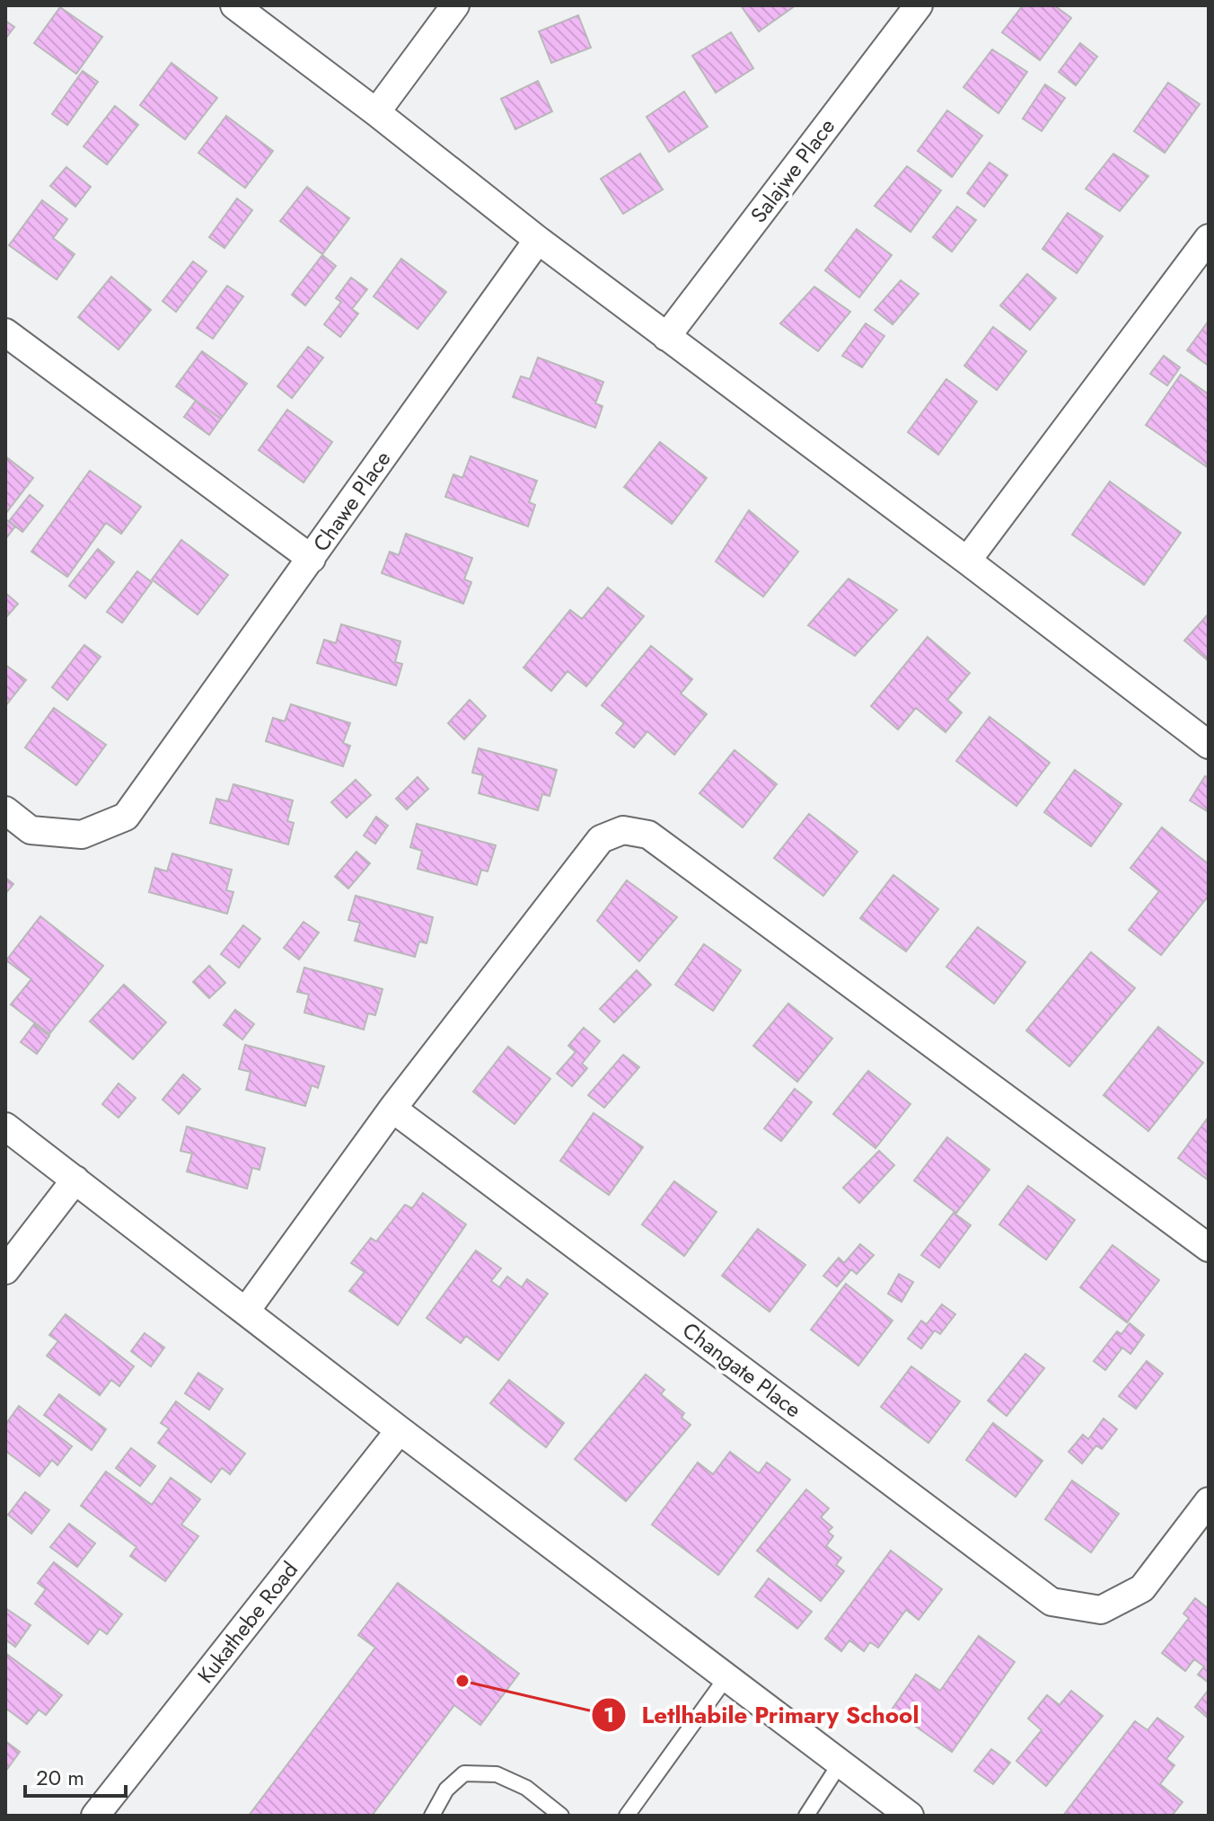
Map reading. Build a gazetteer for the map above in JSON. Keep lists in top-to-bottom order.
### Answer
{
  "streets": {
    "street": [
      "Salajwe Place",
      "Chawe Place",
      "Changate Place",
      "Kukathebe Road"
    ]
  },
  "places": ["Letlhabile Primary School"],
  "scale_bar": "20 m"
}
